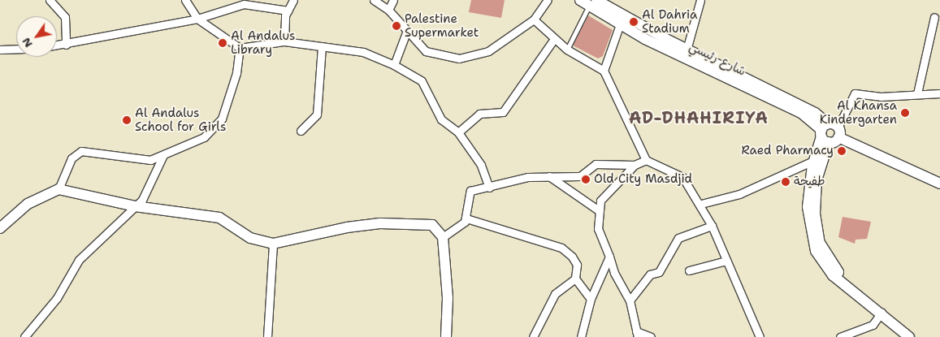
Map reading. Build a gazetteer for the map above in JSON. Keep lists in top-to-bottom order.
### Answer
{
  "streets": {
    "main road": ["شارع رئيسي"]
  },
  "districts": ["AD-DHAHIRIYA"],
  "places": [
    "Al Dahria Stadium",
    "Palestine Supermarket",
    "Al Andalus Library",
    "Al Khansa Kindergarten",
    "Al Andalus School for Girls",
    "Raed Pharmacy",
    "Old City Masdjid",
    "طفيحة"
  ],
  "north": "bottom left"
}
